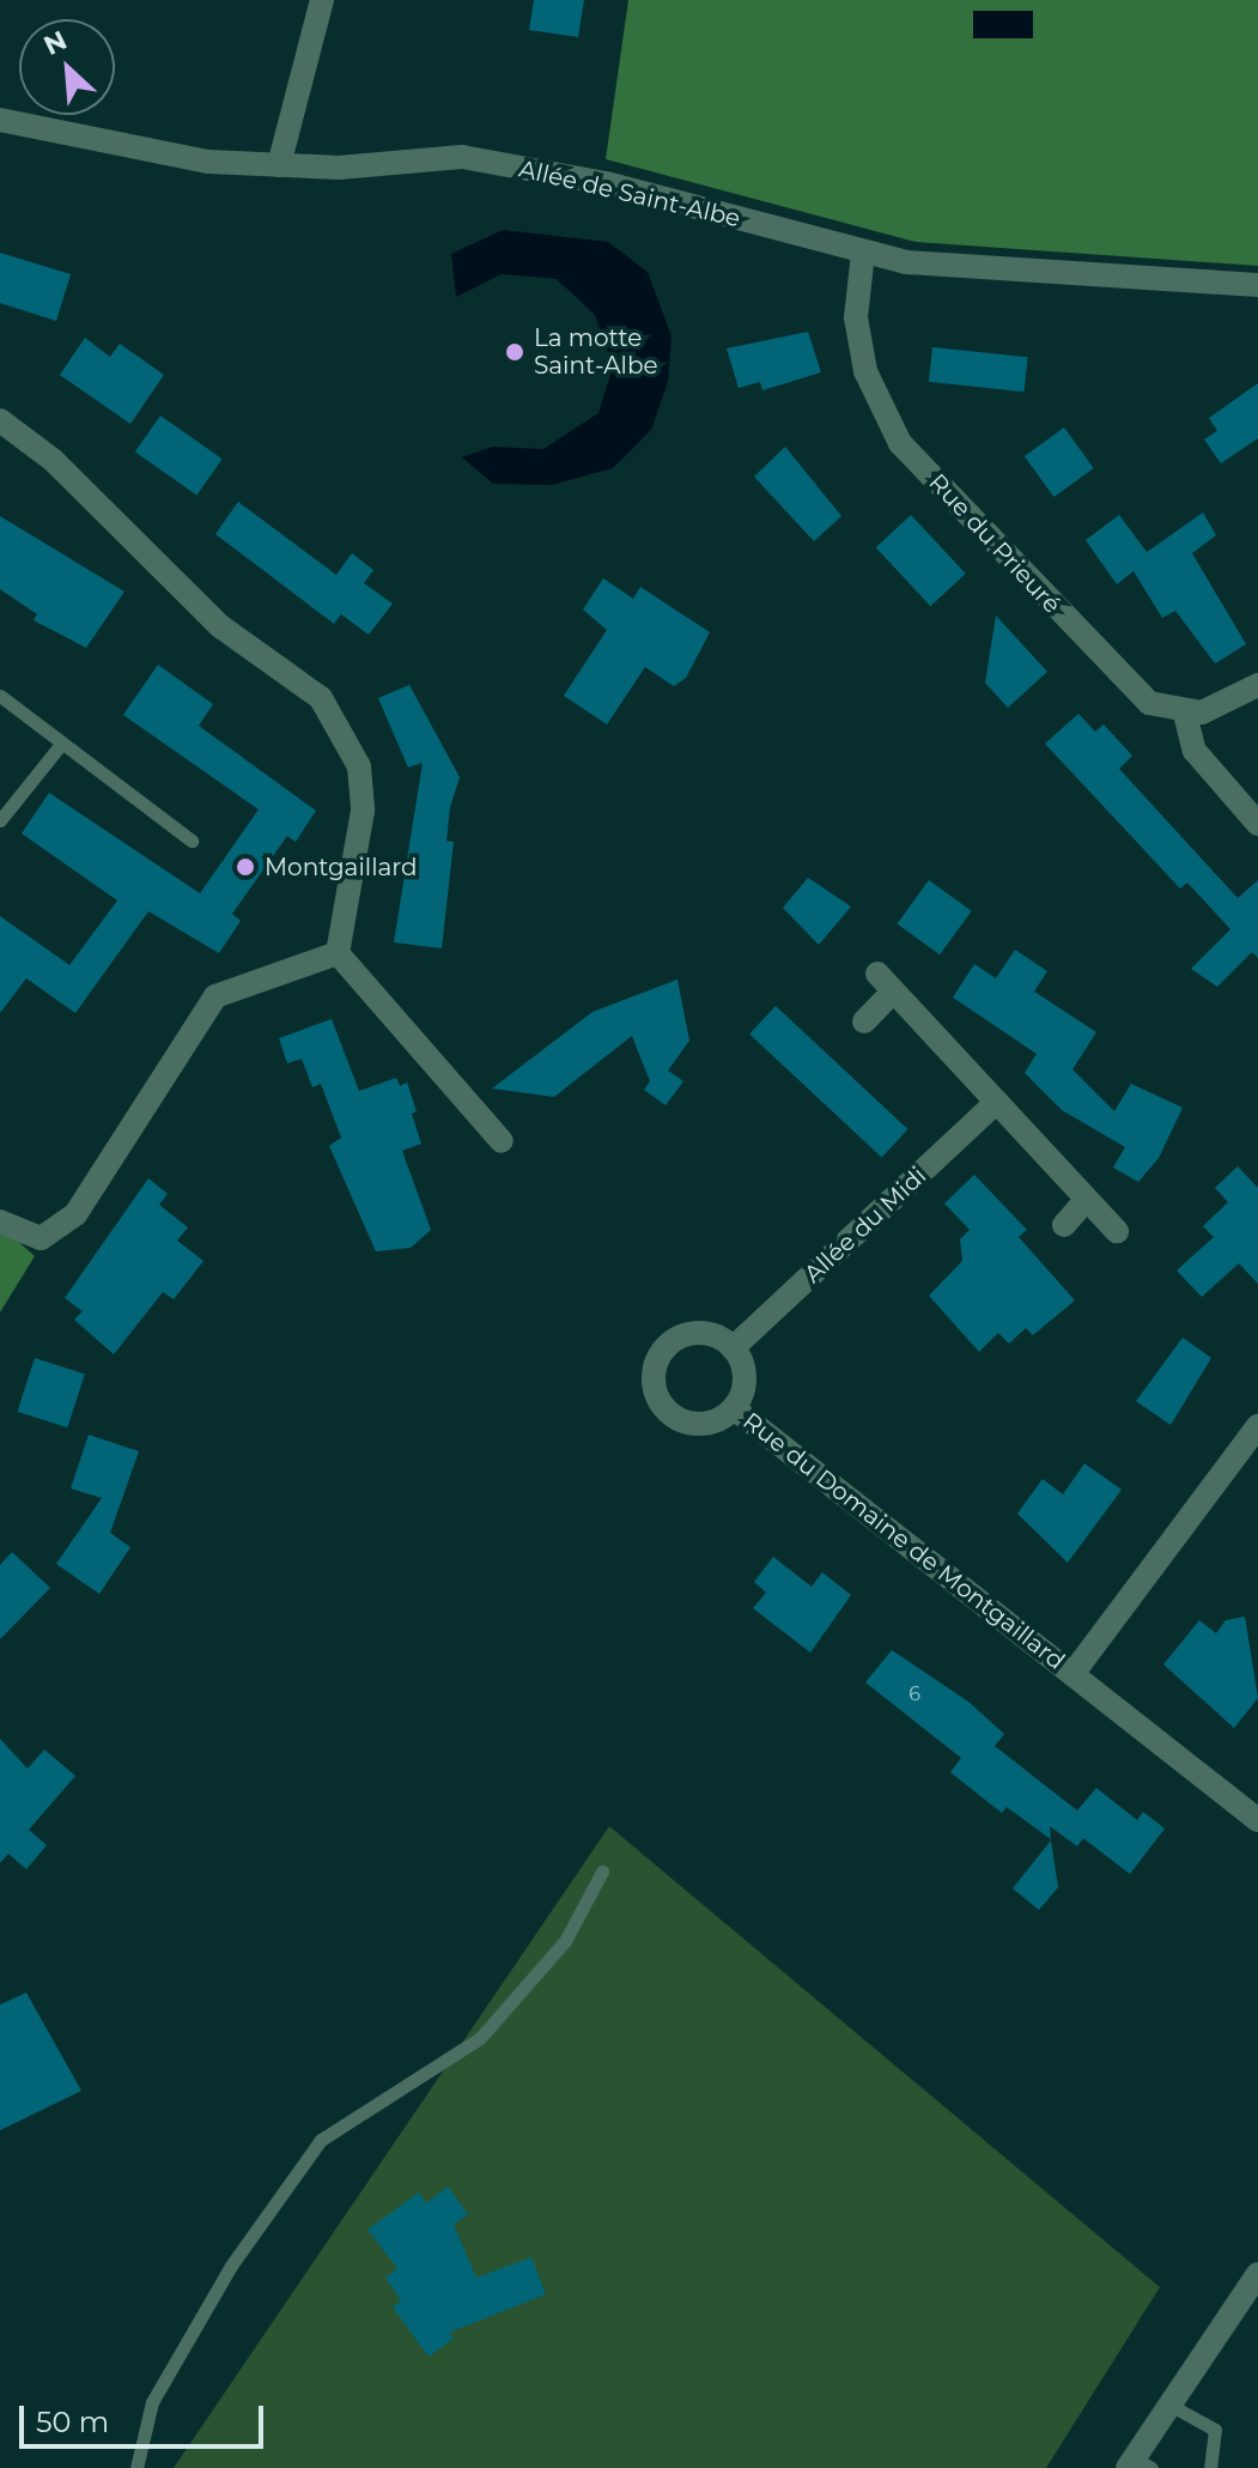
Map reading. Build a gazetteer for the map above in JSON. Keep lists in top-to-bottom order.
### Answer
{
  "streets": {
    "street": [
      "Allée de Saint-Albe",
      "Rue du Prieuré",
      "Allée du Midi",
      "Rue du Domaine de Montgaillard"
    ]
  },
  "crossings": [
    ["Allée de Saint-Albe", "Rue du Prieuré"],
    ["Allée du Midi", "Rue du Domaine de Montgaillard"]
  ],
  "places": ["La motte Saint-Albe", "Montgaillard"],
  "house_numbers": ["6"],
  "scale_bar": "50 m",
  "north": "top left"
}
